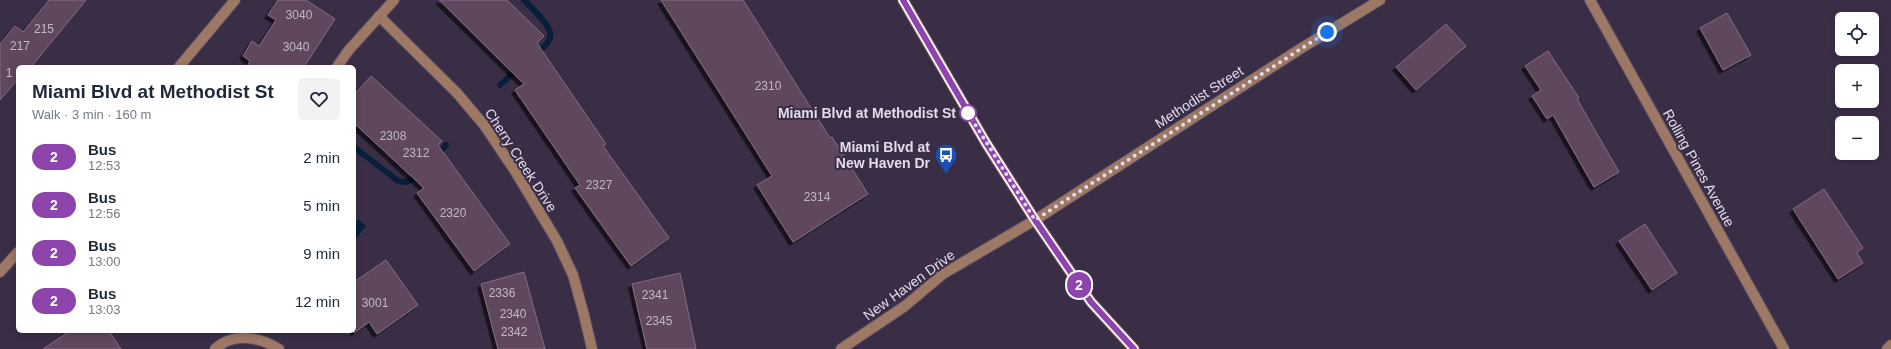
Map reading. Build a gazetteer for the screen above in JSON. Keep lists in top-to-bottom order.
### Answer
{
  "streets": {
    "street": [
      "Methodist Street",
      "Cherry Creek Drive",
      "Rolling Pines Avenue",
      "New Haven Drive"
    ]
  },
  "crossings": [
    ["Methodist Street", "New Haven Drive"]
  ],
  "places": {
    "other": ["Miami Blvd at Methodist St"],
    "bus stop": ["Miami Blvd at New Haven Dr"]
  },
  "lines": ["bus line 2"],
  "house_numbers": [
    "3040",
    "215",
    "217",
    "3040",
    "1",
    "2310",
    "2308",
    "2312",
    "2327",
    "2314",
    "2320",
    "2336",
    "2341",
    "3001",
    "2340",
    "2345",
    "2342"
  ],
  "page": {
    "on_map": "2",
    "map_buttons": ["+", "−"],
    "heading": ["Miami Blvd at Methodist St", "Walk · 3 min · 160 m"],
    "list": [
      {
        "mark": "2",
        "name": "Bus",
        "note": "12:53",
        "value": "2 min"
      },
      {
        "mark": "2",
        "name": "Bus",
        "note": "12:56",
        "value": "5 min"
      },
      {
        "mark": "2",
        "name": "Bus",
        "note": "13:00",
        "value": "9 min"
      },
      {
        "mark": "2",
        "name": "Bus",
        "note": "13:03",
        "value": "12 min"
      }
    ]
  }
}
